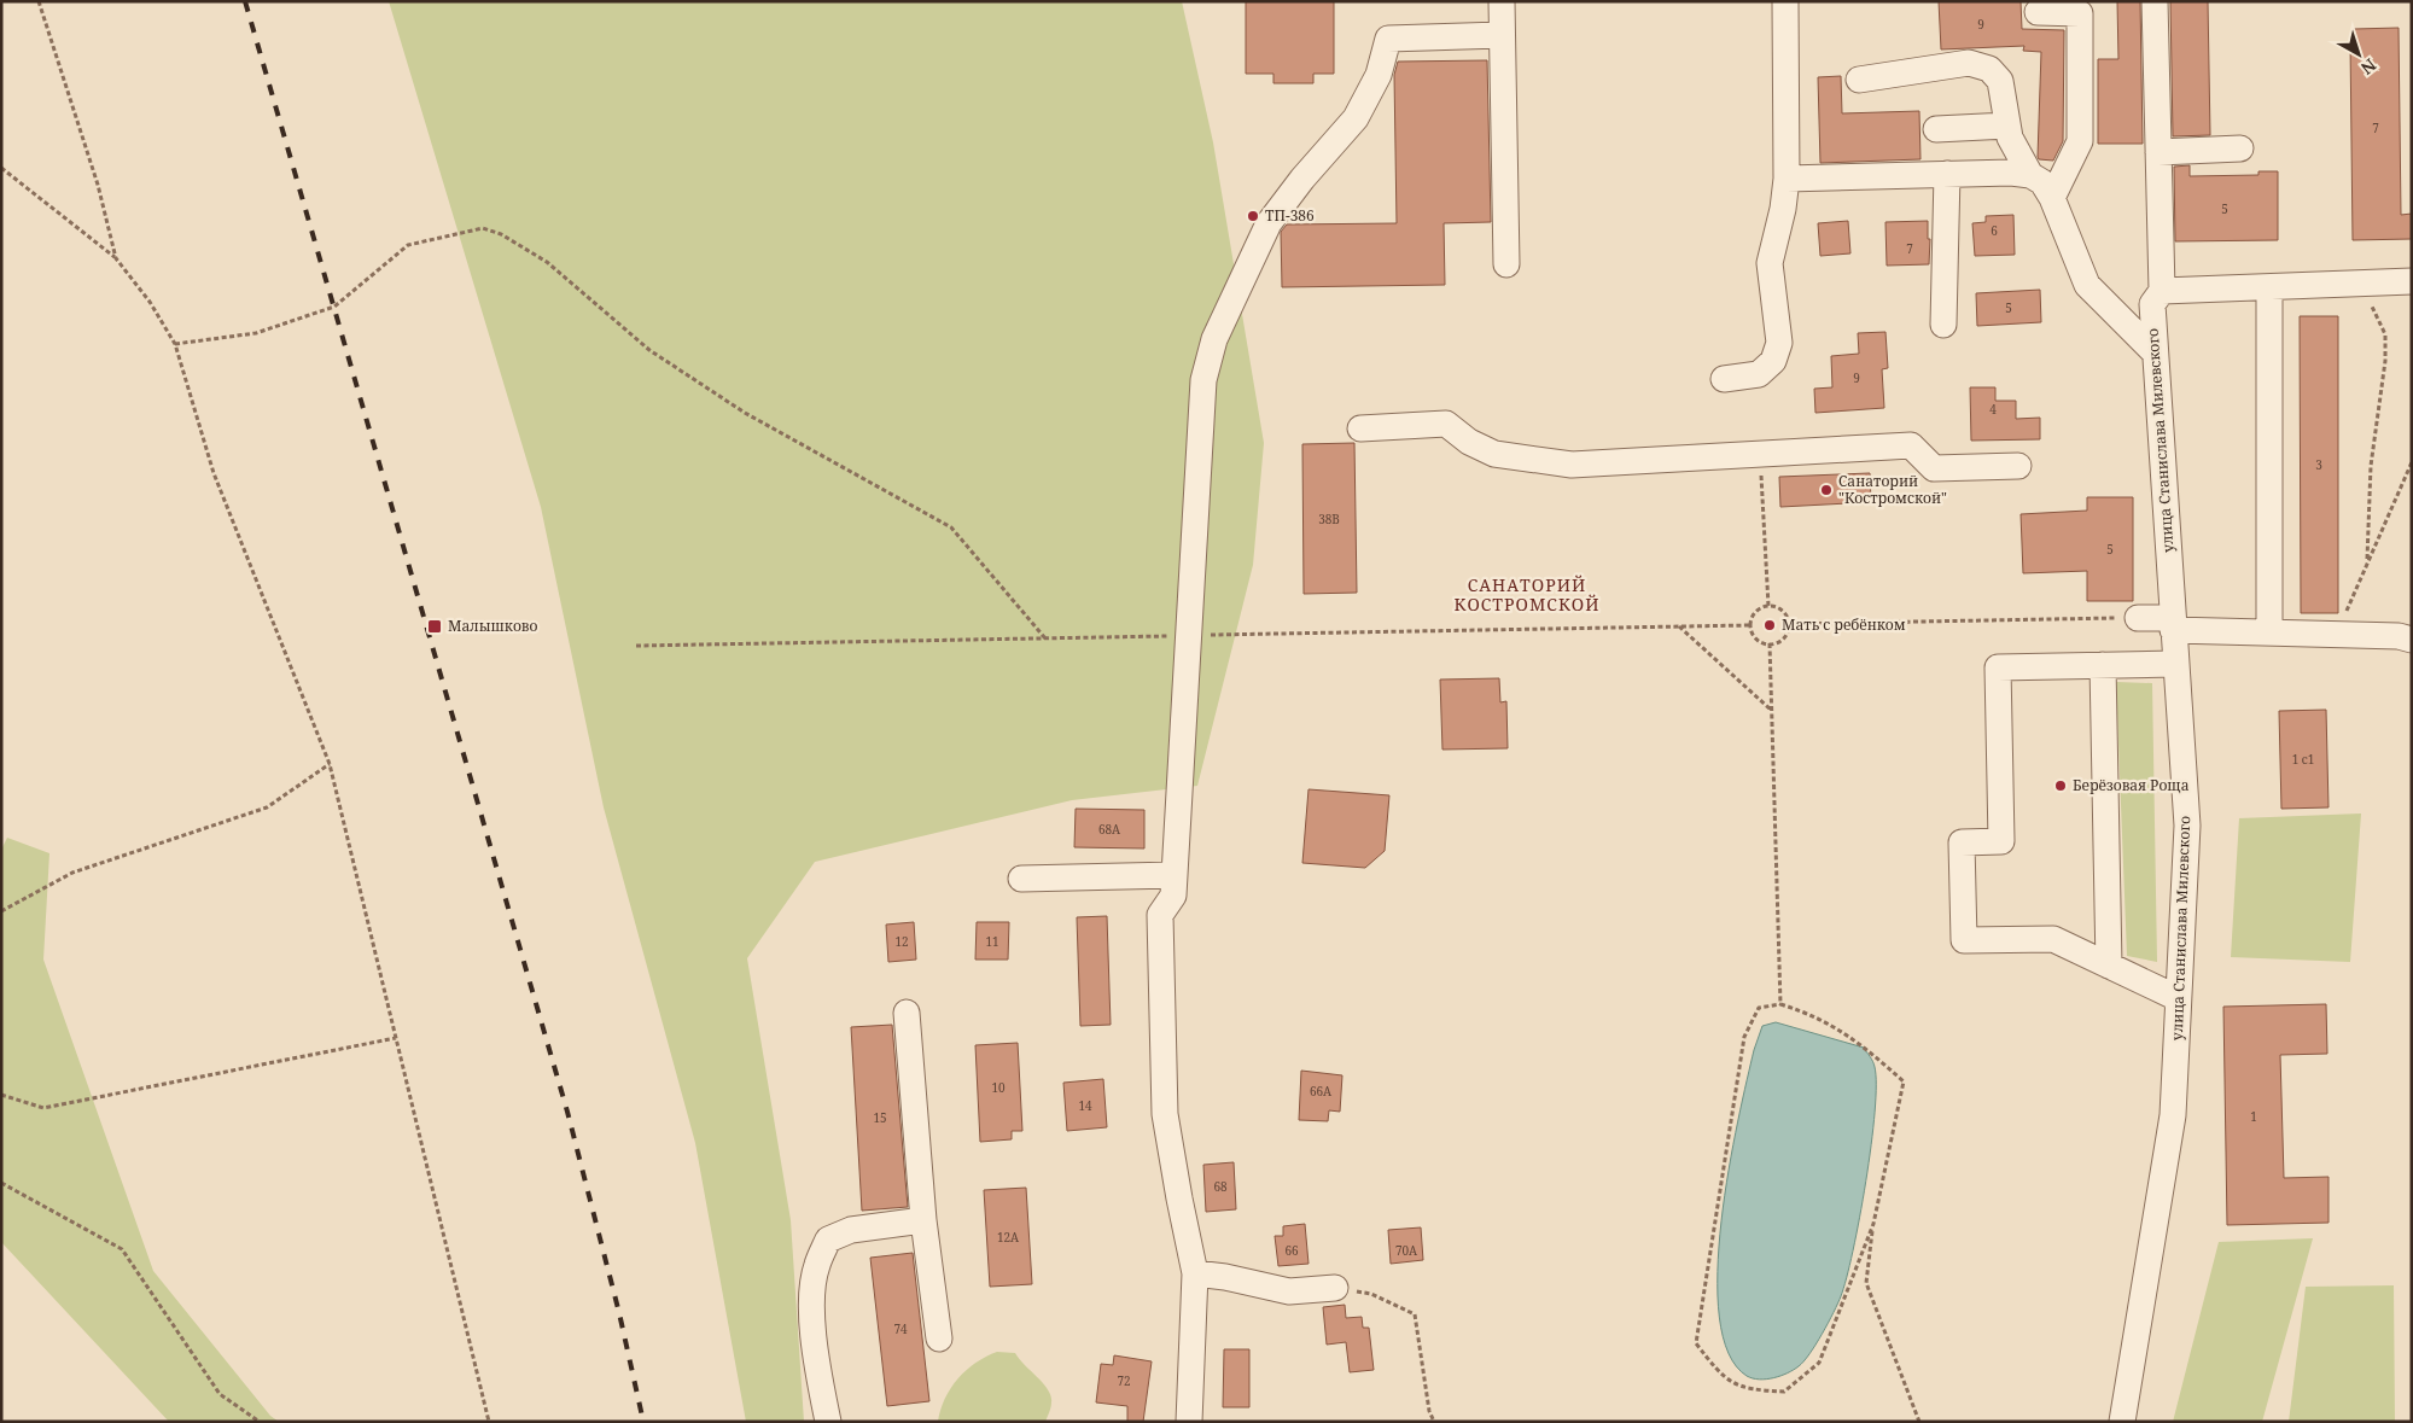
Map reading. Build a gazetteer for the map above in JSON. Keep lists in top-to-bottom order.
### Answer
{
  "streets": {
    "street": ["улица Станислава Милевского"]
  },
  "districts": ["САНАТОРИЙ КОСТРОМСКОЙ"],
  "places": {
    "other": [
      "ТП-386",
      "Санаторий \"Костромской\"",
      "Мать с ребёнком",
      "Берёзовая Роща"
    ],
    "transit": ["Малышково"]
  },
  "house_numbers": [
    "9",
    "7",
    "5",
    "6",
    "7",
    "5",
    "9",
    "4",
    "3",
    "38В",
    "5",
    "1 с1",
    "68А",
    "12",
    "11",
    "10",
    "66А",
    "14",
    "1",
    "15",
    "68",
    "12А",
    "66",
    "70А",
    "74",
    "72"
  ],
  "north": "bottom right"
}
